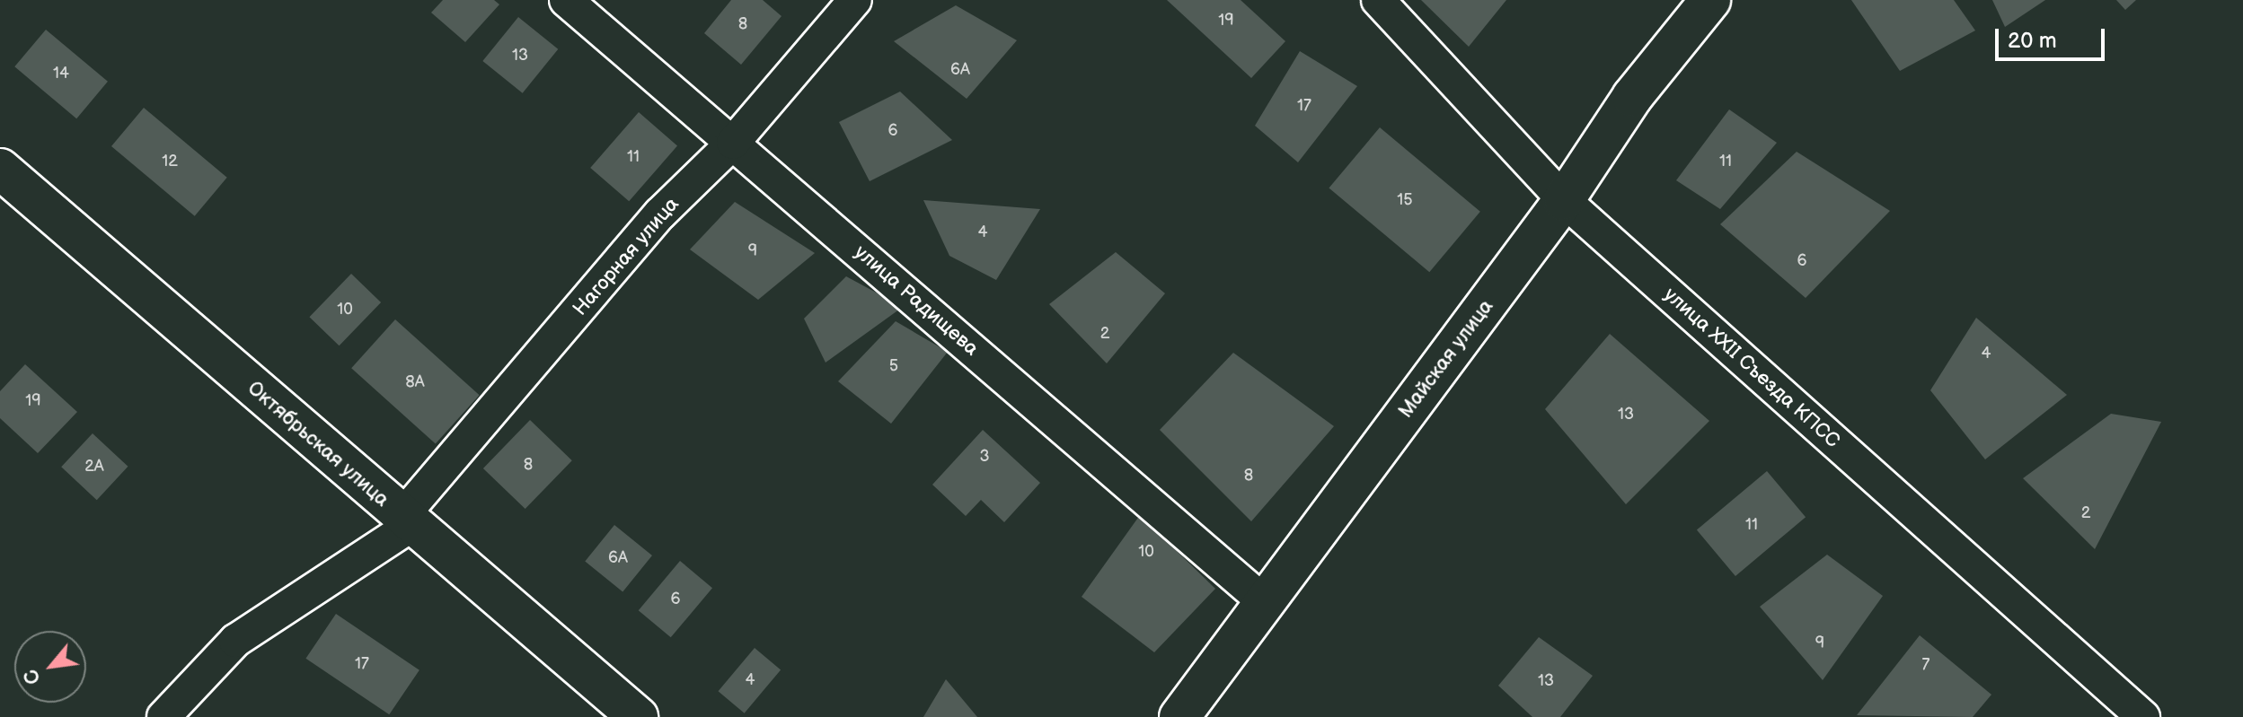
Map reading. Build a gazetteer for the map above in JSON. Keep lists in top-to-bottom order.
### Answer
{
  "streets": {
    "street": [
      "Нагорная улица",
      "улица Радищева",
      "Майская улица",
      "улица XXII Съезда КПСС",
      "Октябрьская улица"
    ]
  },
  "crossings": [
    ["Нагорная улица", "улица Радищева"],
    ["Нагорная улица", "Октябрьская улица"],
    ["улица Радищева", "Майская улица"],
    ["Майская улица", "улица XXII Съезда КПСС"]
  ],
  "house_numbers": [
    "19",
    "8",
    "13",
    "6А",
    "14",
    "17",
    "6",
    "11",
    "12",
    "11",
    "15",
    "4",
    "9",
    "6",
    "10",
    "2",
    "4",
    "5",
    "8А",
    "19",
    "13",
    "3",
    "8",
    "2А",
    "8",
    "2",
    "11",
    "10",
    "6А",
    "6",
    "9",
    "17",
    "7",
    "4",
    "13"
  ],
  "scale_bar": "20 m",
  "north": "bottom left"
}
